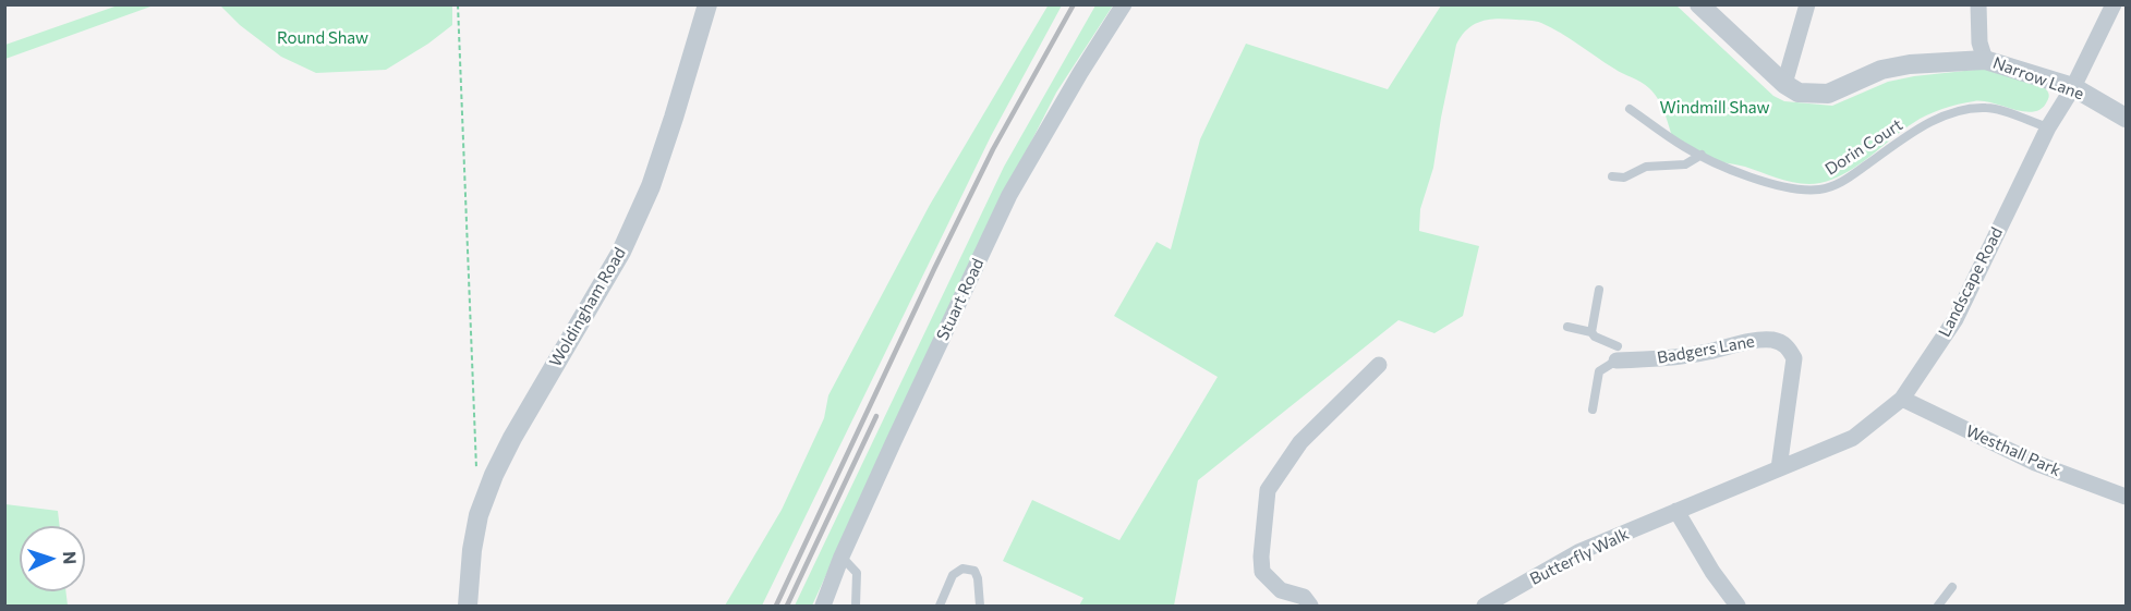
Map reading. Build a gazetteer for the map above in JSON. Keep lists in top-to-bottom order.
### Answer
{
  "streets": {
    "street": [
      "Narrow Lane",
      "Landscape Road",
      "Stuart Road",
      "Woldingham Road",
      "Badgers Lane",
      "Westhall Park",
      "Butterfly Walk"
    ],
    "lane": ["Dorin Court"]
  },
  "crossings": [
    ["Narrow Lane", "Landscape Road"],
    ["Dorin Court", "Landscape Road"],
    ["Landscape Road", "Badgers Lane"],
    ["Landscape Road", "Westhall Park"],
    ["Landscape Road", "Butterfly Walk"]
  ],
  "parks": ["Round Shaw", "Windmill Shaw"],
  "north": "right"
}
